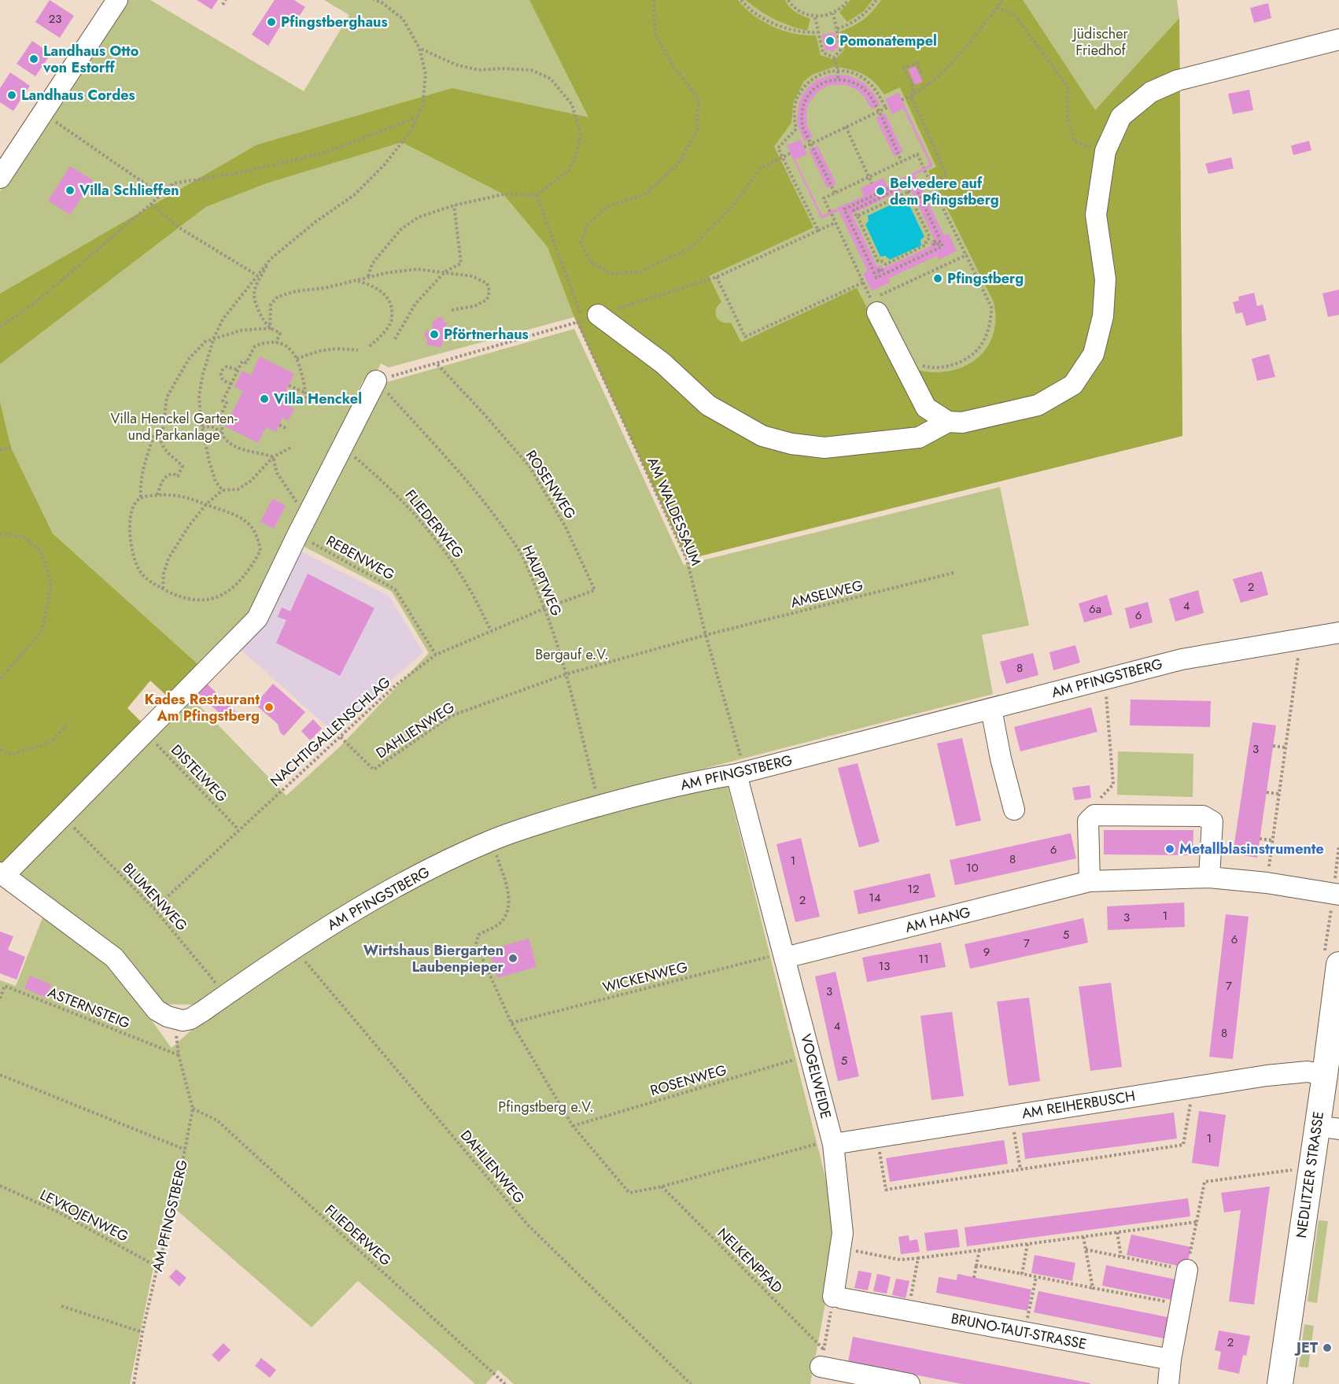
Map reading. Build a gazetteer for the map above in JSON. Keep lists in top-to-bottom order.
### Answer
{
  "streets": {
    "main road": ["NEDLITZER STRASSE"],
    "street": [
      "AM PFINGSTBERG",
      "AM HANG",
      "VOGELWEIDE",
      "AM REIHERBUSCH",
      "BRUNO-TAUT-STRASSE"
    ],
    "path": [
      "ROSENWEG",
      "AM WALDESSAUM",
      "FLIEDERWEG",
      "REBENWEG",
      "HAUPTWEG",
      "AMSELWEG",
      "DAHLIENWEG",
      "NACHTIGALLENSCHLAG",
      "DISTELWEG",
      "BLUMENWEG",
      "WICKENWEG",
      "ASTERNSTEIG",
      "LEVKOJENWEG",
      "NELKENPFAD"
    ]
  },
  "crossings": [
    ["ROSENWEG", "HAUPTWEG"],
    ["ROSENWEG", "NACHTIGALLENSCHLAG"],
    ["ROSENWEG", "VOGELWEIDE"],
    ["AM WALDESSAUM", "AMSELWEG"],
    ["AM WALDESSAUM", "AM PFINGSTBERG"],
    ["AM WALDESSAUM", "VOGELWEIDE"],
    ["FLIEDERWEG", "AM PFINGSTBERG"],
    ["FLIEDERWEG", "NACHTIGALLENSCHLAG"],
    ["REBENWEG", "NACHTIGALLENSCHLAG"],
    ["HAUPTWEG", "AMSELWEG"],
    ["HAUPTWEG", "AM PFINGSTBERG"],
    ["HAUPTWEG", "DAHLIENWEG"],
    ["HAUPTWEG", "NACHTIGALLENSCHLAG"],
    ["AMSELWEG", "DAHLIENWEG"],
    ["AM PFINGSTBERG", "DAHLIENWEG"],
    ["AM PFINGSTBERG", "BLUMENWEG"],
    ["AM PFINGSTBERG", "ASTERNSTEIG"],
    ["AM PFINGSTBERG", "VOGELWEIDE"],
    ["AM PFINGSTBERG", "LEVKOJENWEG"],
    ["DAHLIENWEG", "NACHTIGALLENSCHLAG"],
    ["NACHTIGALLENSCHLAG", "DISTELWEG"],
    ["NACHTIGALLENSCHLAG", "BLUMENWEG"],
    ["AM HANG", "WICKENWEG"],
    ["AM HANG", "VOGELWEIDE"],
    ["WICKENWEG", "VOGELWEIDE"],
    ["VOGELWEIDE", "AM REIHERBUSCH"],
    ["VOGELWEIDE", "BRUNO-TAUT-STRASSE"],
    ["AM REIHERBUSCH", "NEDLITZER STRASSE"]
  ],
  "parks": [
    "Jüdischer Friedhof",
    "Villa Henckel Garten- und Parkanlage",
    "Bergauf e.V.",
    "Pfingstberg e.V."
  ],
  "places": [
    "Pfingstberghaus",
    "Pomonatempel",
    "Landhaus Otto von Estorff",
    "Landhaus Cordes",
    "Villa Schlieffen",
    "Belvedere auf dem Pfingstberg",
    "Pfingstberg",
    "Pförtnerhaus",
    "Villa Henckel",
    "Kades Restaurant Am Pfingstberg",
    "Metallblasinstrumente",
    "Wirtshaus Biergarten Laubenpieper",
    "JET"
  ],
  "house_numbers": [
    "23",
    "2",
    "4",
    "6a",
    "6",
    "8",
    "3",
    "6",
    "8",
    "1",
    "10",
    "12",
    "14",
    "2",
    "1",
    "3",
    "5",
    "6",
    "7",
    "9",
    "11",
    "13",
    "7",
    "3",
    "4",
    "8",
    "5",
    "1",
    "2"
  ]
}
